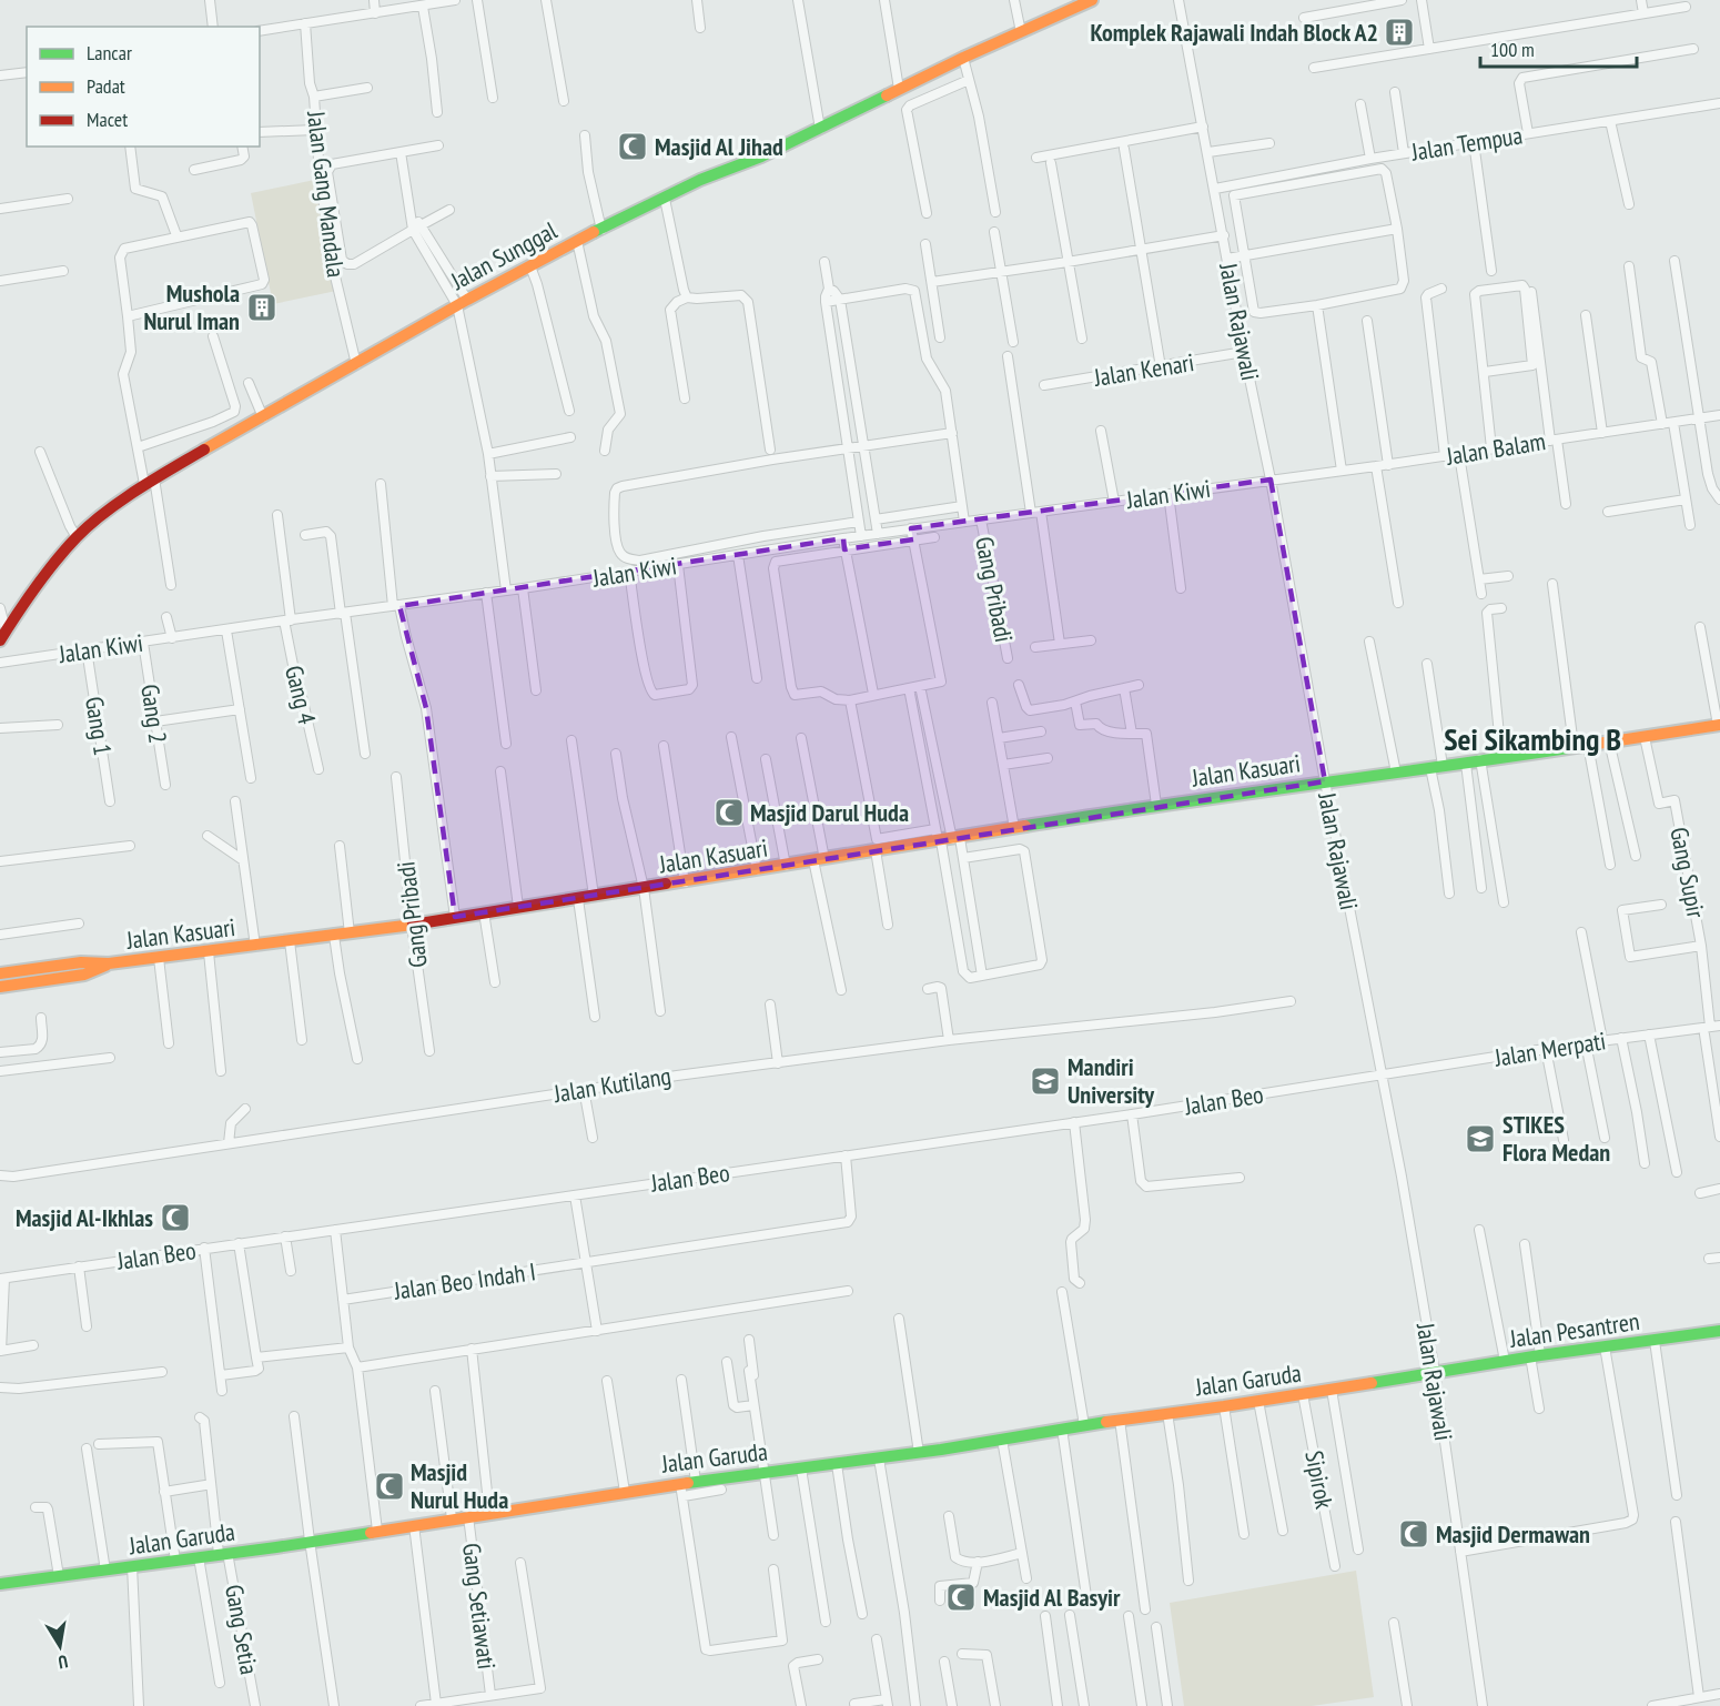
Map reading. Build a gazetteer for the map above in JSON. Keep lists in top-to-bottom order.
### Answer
{
  "streets": {
    "street": [
      "Jalan Tempua",
      "Jalan Gang Mandala",
      "Jalan Sunggal",
      "Jalan Rajawali",
      "Jalan Kenari",
      "Jalan Balam",
      "Jalan Kiwi",
      "Gang Pribadi",
      "Gang 4",
      "Gang 2",
      "Gang 1",
      "Jalan Kasuari",
      "Gang Supir",
      "Jalan Merpati",
      "Jalan Kutilang",
      "Jalan Beo",
      "Jalan Beo Indah I",
      "Jalan Pesantren",
      "Jalan Garuda",
      "Sipirok",
      "Gang Setiawati",
      "Gang Setia"
    ]
  },
  "crossings": [
    ["Jalan Tempua", "Jalan Rajawali"],
    ["Jalan Gang Mandala", "Jalan Sunggal"],
    ["Jalan Rajawali", "Jalan Kenari"],
    ["Jalan Rajawali", "Jalan Balam"],
    ["Jalan Rajawali", "Jalan Kiwi"],
    ["Jalan Rajawali", "Jalan Kasuari"],
    ["Jalan Rajawali", "Jalan Merpati"],
    ["Jalan Rajawali", "Jalan Beo"],
    ["Jalan Rajawali", "Jalan Pesantren"],
    ["Jalan Rajawali", "Jalan Garuda"],
    ["Jalan Balam", "Jalan Kiwi"],
    ["Jalan Kiwi", "Gang Pribadi"],
    ["Jalan Kiwi", "Gang 4"],
    ["Jalan Kiwi", "Gang 2"],
    ["Jalan Kiwi", "Gang 1"],
    ["Gang Pribadi", "Jalan Kasuari"],
    ["Jalan Kasuari", "Gang Supir"],
    ["Gang Supir", "Jalan Merpati"],
    ["Jalan Merpati", "Jalan Beo"],
    ["Jalan Beo", "Jalan Beo Indah I"],
    ["Jalan Pesantren", "Jalan Garuda"],
    ["Jalan Garuda", "Sipirok"],
    ["Jalan Garuda", "Gang Setiawati"],
    ["Jalan Garuda", "Gang Setia"]
  ],
  "districts": ["Sei Sikambing B"],
  "places": {
    "building": ["Komplek Rajawali Indah Block A2", "Mushola Nurul Iman"],
    "mosque": [
      "Masjid Al Jihad",
      "Masjid Darul Huda",
      "Masjid Al-Ikhlas",
      "Masjid Nurul Huda",
      "Masjid Dermawan",
      "Masjid Al Basyir"
    ],
    "school or university": ["Mandiri University", "STIKES Flora Medan"]
  },
  "legend": ["Lancar", "Padat", "Macet"],
  "scale_bar": "100 m",
  "north": "bottom"
}
